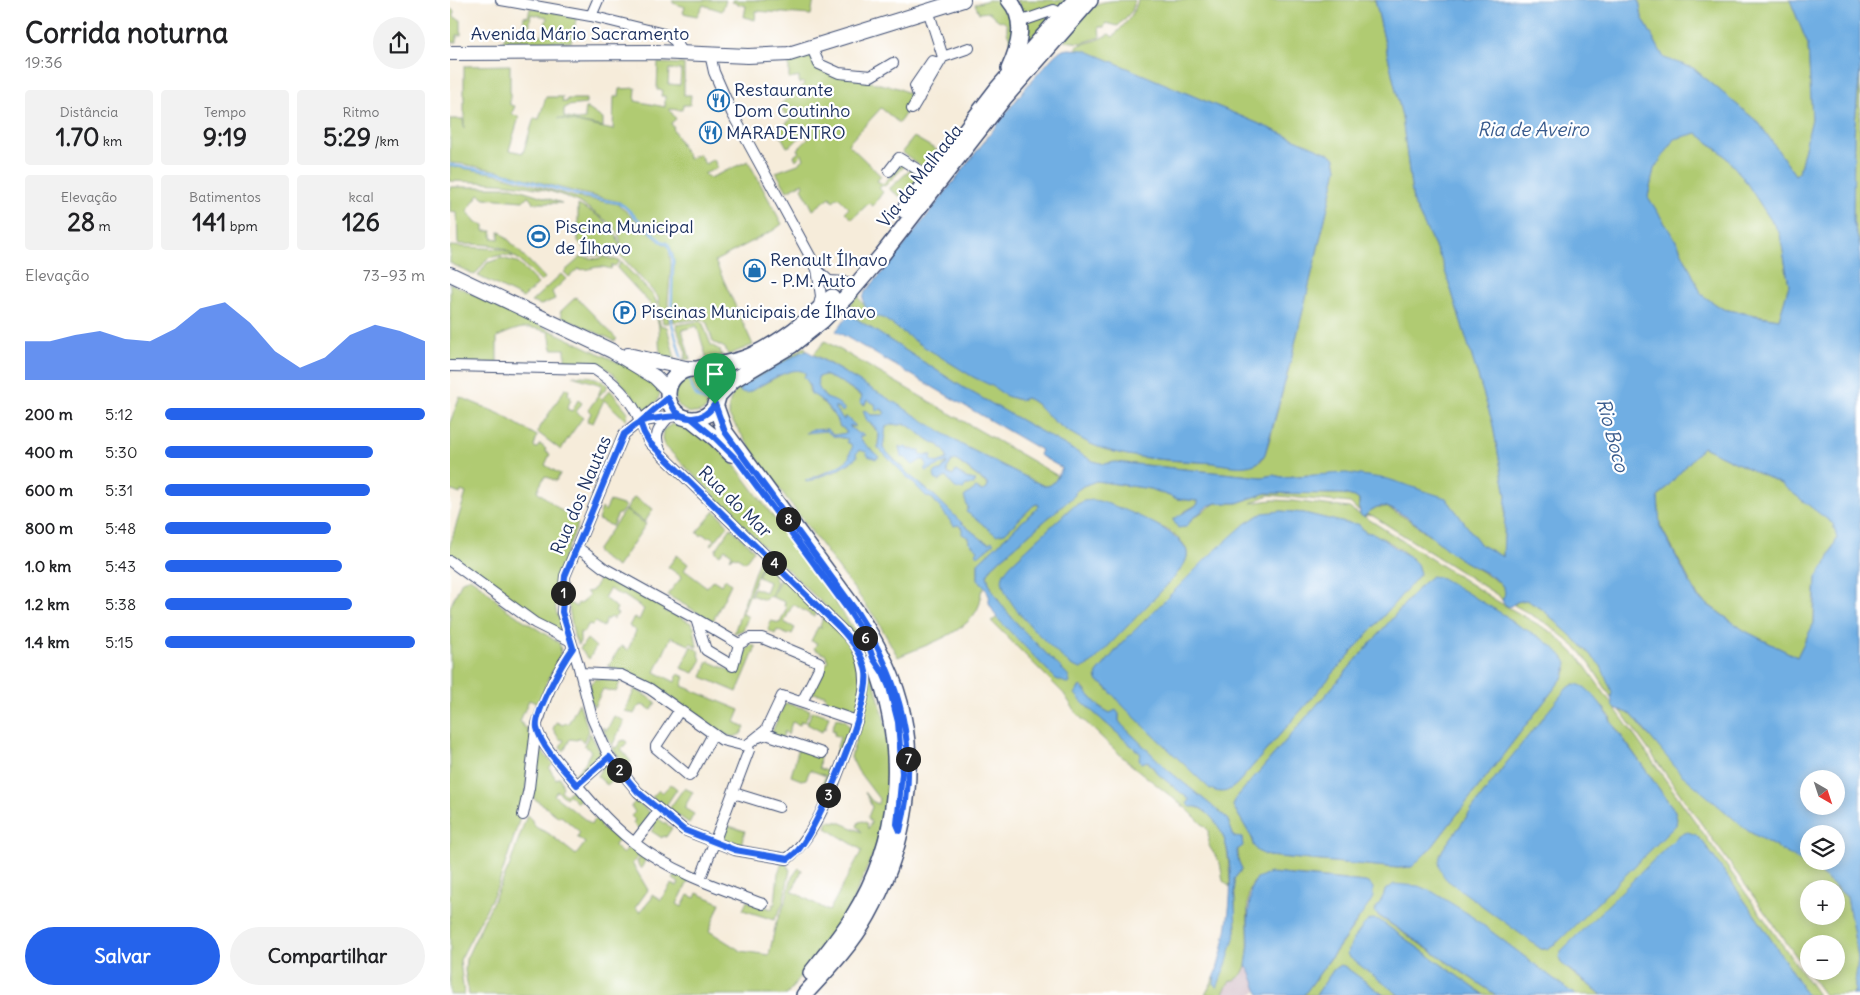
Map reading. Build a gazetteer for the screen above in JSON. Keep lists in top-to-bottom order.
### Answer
{
  "streets": {
    "main road": ["Via da Malhada"],
    "street": ["Avenida Mário Sacramento", "Rua dos Nautas", "Rua do Mar"]
  },
  "crossings": [
    ["Via da Malhada", "Rua dos Nautas"],
    ["Rua dos Nautas", "Rua do Mar"]
  ],
  "water": ["Ria de Aveiro", "Rio Boco"],
  "places": {
    "restaurant": ["Restaurante Dom Coutinho", "MARADENTRO"],
    "sports": ["Piscina Municipal de Ílhavo"],
    "shop": ["Renault Ílhavo - P.M. Auto"],
    "parking": ["Piscinas Municipais de Ílhavo"]
  },
  "north": "bottom right",
  "page": {
    "heading": ["Corrida noturna", "19:36"],
    "stats": [
      ["Distância", "1.70 km"],
      ["Tempo", "9:19"],
      ["Ritmo", "5:29 /km"],
      ["Elevação", "28 m"],
      ["Batimentos", "141 bpm"],
      ["kcal", "126"]
    ],
    "chart": ["Elevação", "73–93 m"],
    "list": [
      {
        "name": "200 m",
        "note": "5:12"
      },
      {
        "name": "400 m",
        "note": "5:30"
      },
      {
        "name": "600 m",
        "note": "5:31"
      },
      {
        "name": "800 m",
        "note": "5:48"
      },
      {
        "name": "1.0 km",
        "note": "5:43"
      },
      {
        "name": "1.2 km",
        "note": "5:38"
      },
      {
        "name": "1.4 km",
        "note": "5:15"
      }
    ],
    "pins": [
      "8",
      "4",
      "1",
      "6",
      "7",
      "2",
      "3"
    ],
    "map_buttons": ["+", "−"],
    "buttons": ["Salvar", "Compartilhar"]
  }
}
